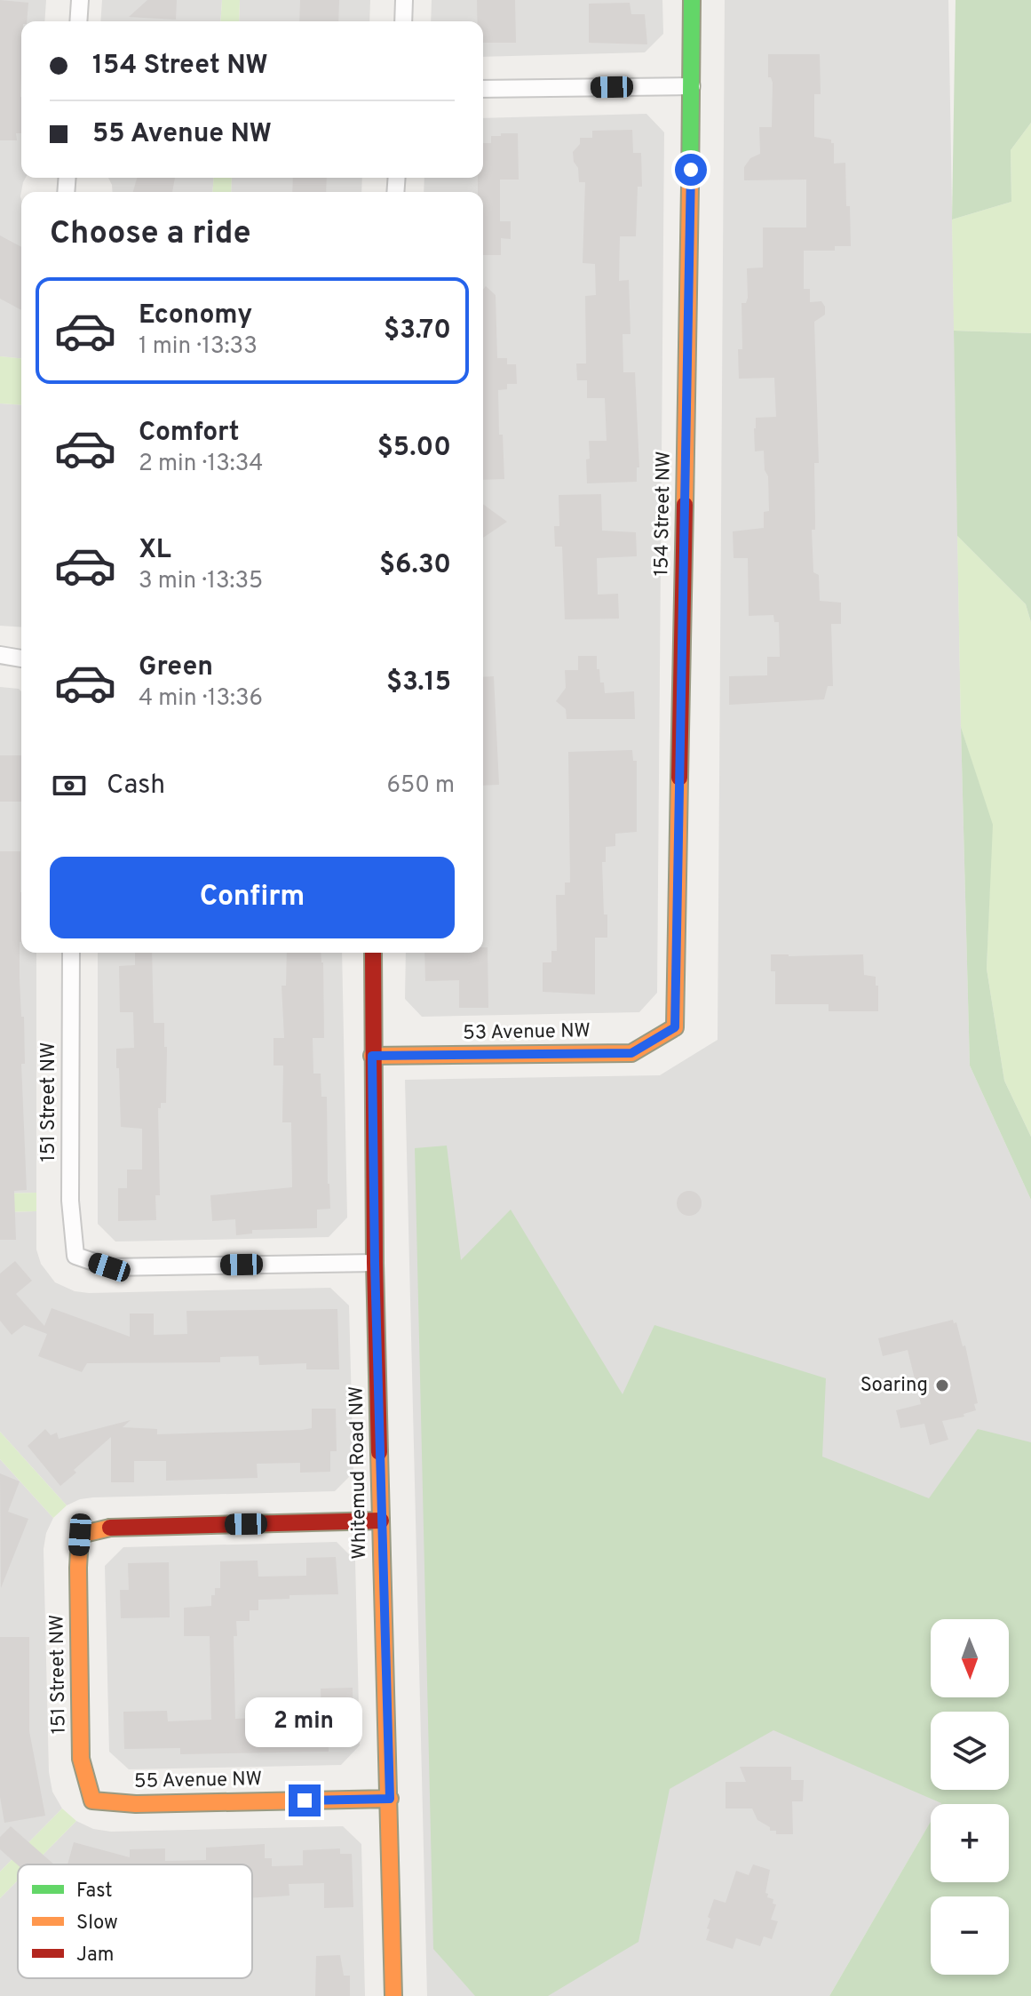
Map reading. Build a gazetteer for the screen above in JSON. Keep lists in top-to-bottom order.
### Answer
{
  "streets": {
    "street": [
      "154 Street NW",
      "53 Avenue NW",
      "151 Street NW",
      "Whitemud Road NW",
      "55 Avenue NW"
    ]
  },
  "crossings": [
    ["154 Street NW", "53 Avenue NW"],
    ["53 Avenue NW", "Whitemud Road NW"],
    ["151 Street NW", "Whitemud Road NW"],
    ["151 Street NW", "55 Avenue NW"],
    ["Whitemud Road NW", "55 Avenue NW"]
  ],
  "places": ["Soaring"],
  "legend": ["Fast", "Slow", "Jam"],
  "north": "bottom",
  "page": {
    "banner": ["154 Street NW", "55 Avenue NW"],
    "heading": "Choose a ride",
    "list": [
      {
        "name": "Economy",
        "note": "1 min · 13:33",
        "value": "$3.70"
      },
      {
        "name": "Comfort",
        "note": "2 min · 13:34",
        "value": "$5.00"
      },
      {
        "name": "XL",
        "note": "3 min · 13:35",
        "value": "$6.30"
      },
      {
        "name": "Green",
        "note": "4 min · 13:36",
        "value": "$3.15"
      }
    ],
    "pay": ["Cash", "650 m"],
    "buttons": "Confirm",
    "map_buttons": ["+", "−"],
    "bubble": "2 min"
  }
}
